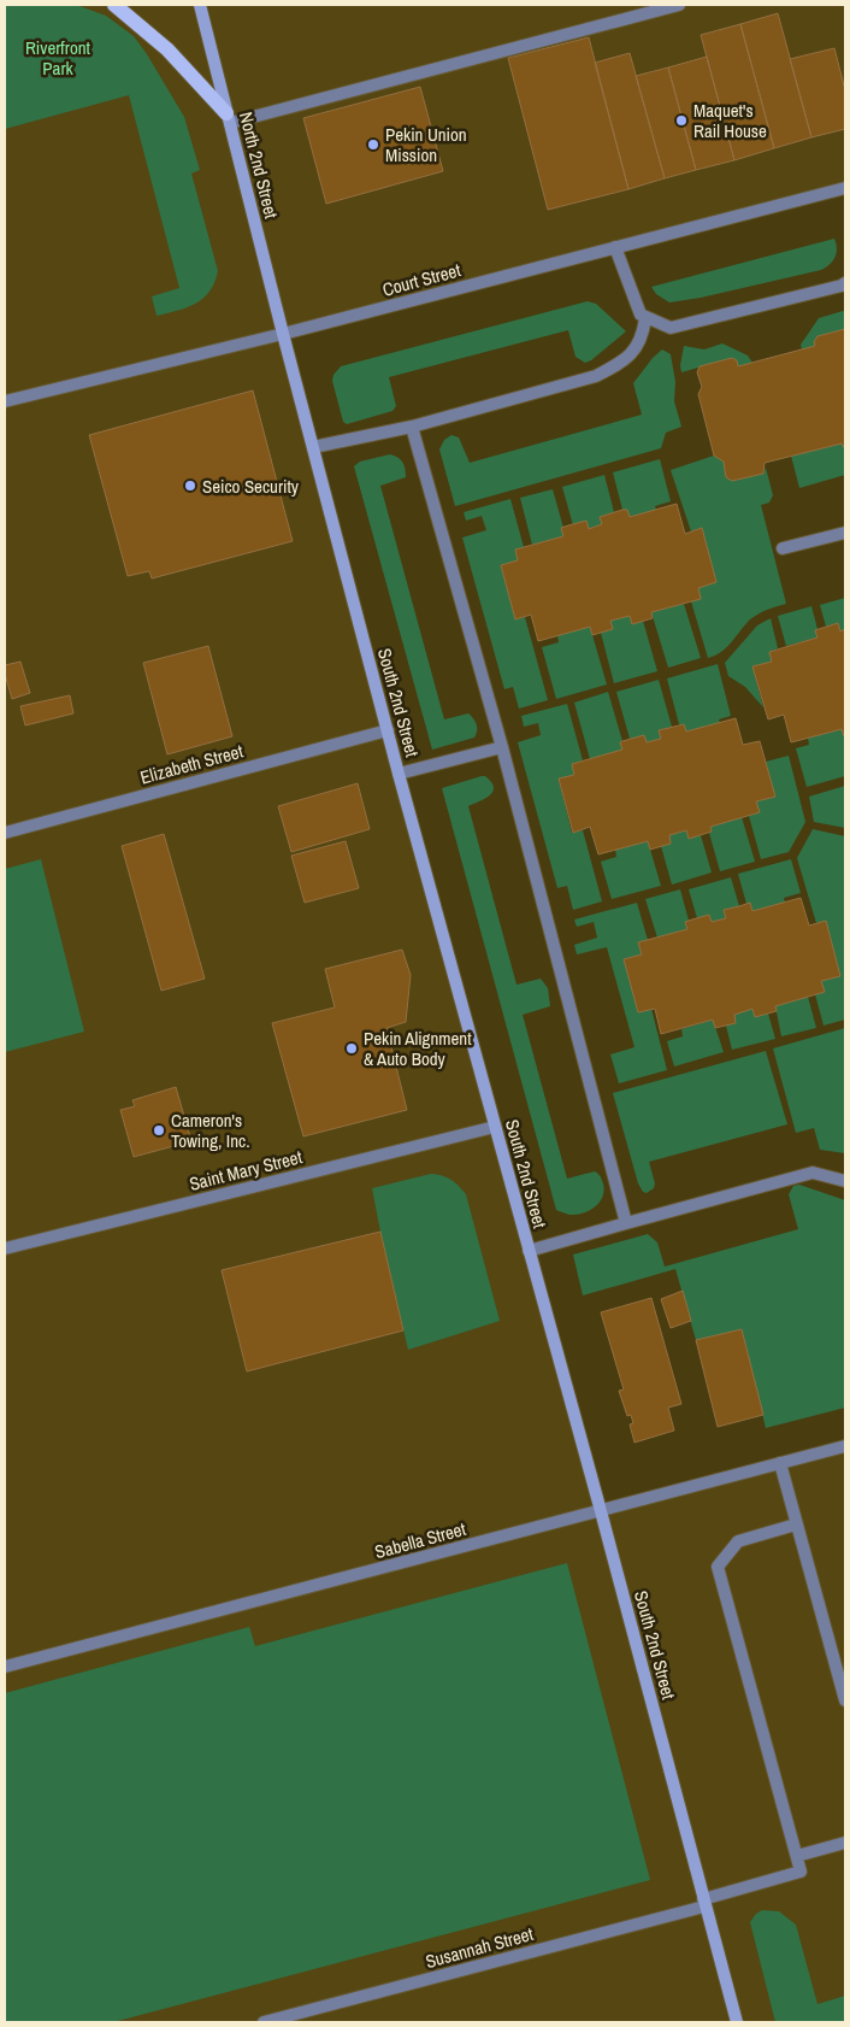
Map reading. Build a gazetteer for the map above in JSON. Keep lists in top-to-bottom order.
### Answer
{
  "streets": {
    "main road": ["North 2nd Street", "South 2nd Street"],
    "street": [
      "Court Street",
      "Elizabeth Street",
      "Saint Mary Street",
      "Sabella Street",
      "Susannah Street"
    ]
  },
  "crossings": [
    ["North 2nd Street", "Court Street"],
    ["North 2nd Street", "South 2nd Street"],
    ["Court Street", "South 2nd Street"],
    ["South 2nd Street", "Elizabeth Street"],
    ["South 2nd Street", "Saint Mary Street"],
    ["South 2nd Street", "Sabella Street"],
    ["South 2nd Street", "Susannah Street"]
  ],
  "parks": ["Riverfront Park"],
  "places": [
    "Maquet's Rail House",
    "Pekin Union Mission",
    "Seico Security",
    "Pekin Alignment & Auto Body",
    "Cameron's Towing, Inc."
  ]
}
